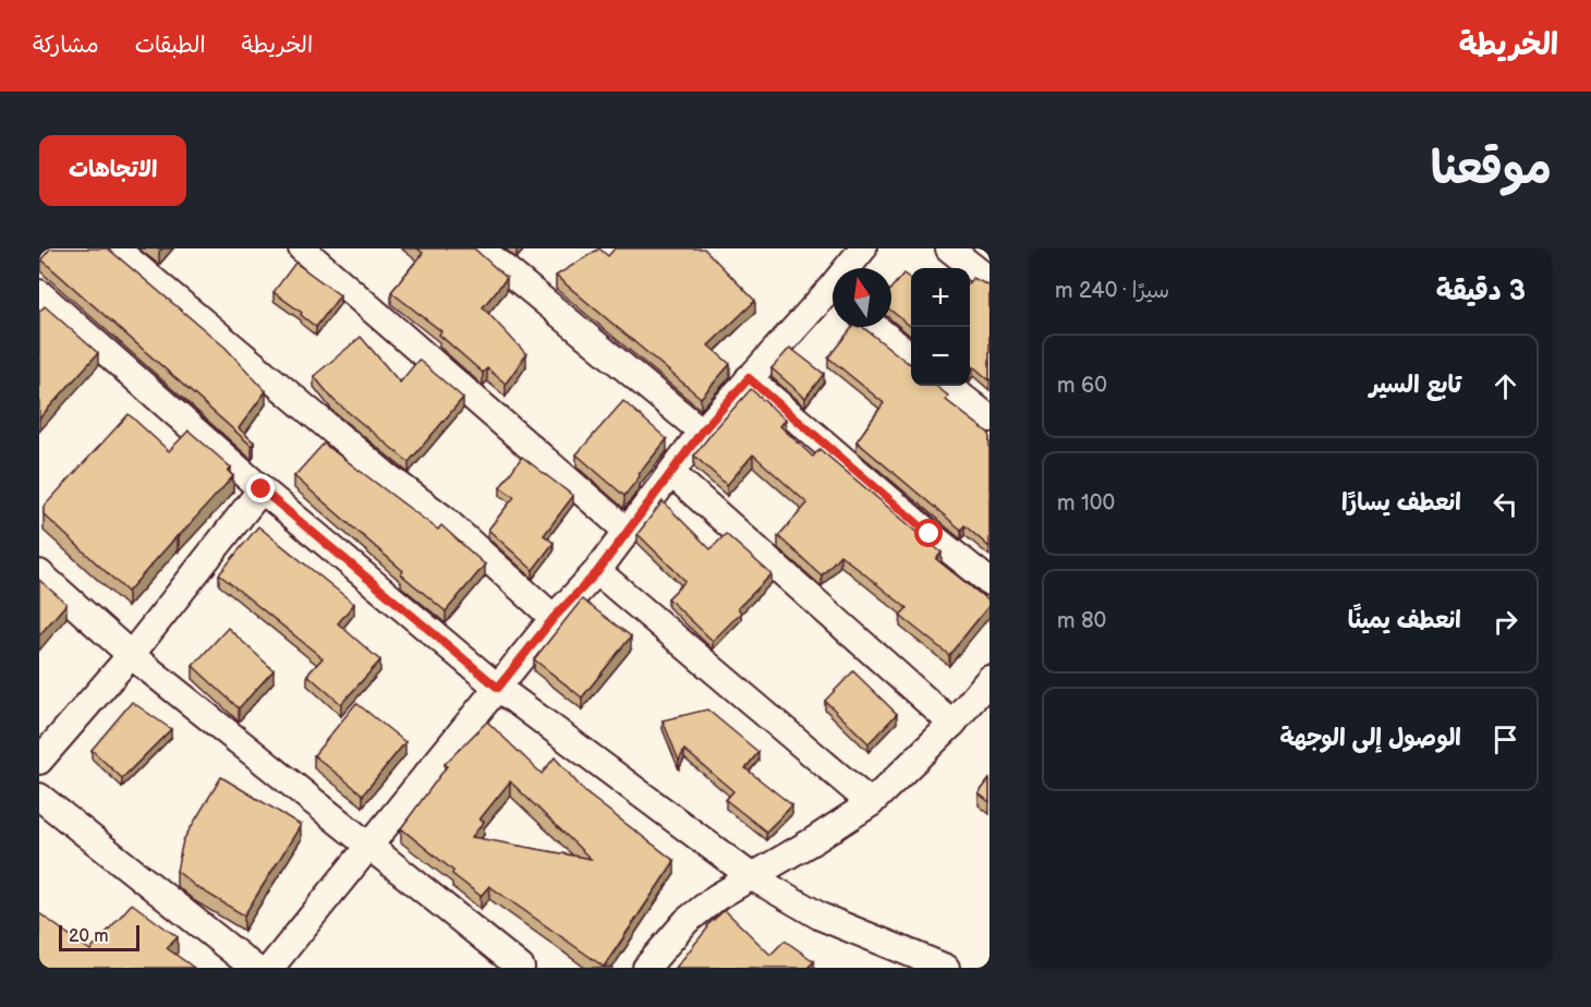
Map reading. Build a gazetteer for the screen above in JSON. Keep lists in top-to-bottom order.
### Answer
{
  "scale_bar": "20 m",
  "north": "top",
  "page": {
    "header": "الخريطة",
    "nav": ["الخريطة", "الطبقات", "مشاركة"],
    "title": "موقعنا",
    "buttons": "الاتجاهات",
    "heading": ["3 دقيقة", "سيرًا · 240 m"],
    "map_buttons": ["+", "−"],
    "list": [
      ["تابع السير", "60 m"],
      ["انعطف يسارًا", "100 m"],
      ["انعطف يمينًا", "80 m"],
      "الوصول إلى الوجهة"
    ],
    "scale": "20 m"
  }
}
